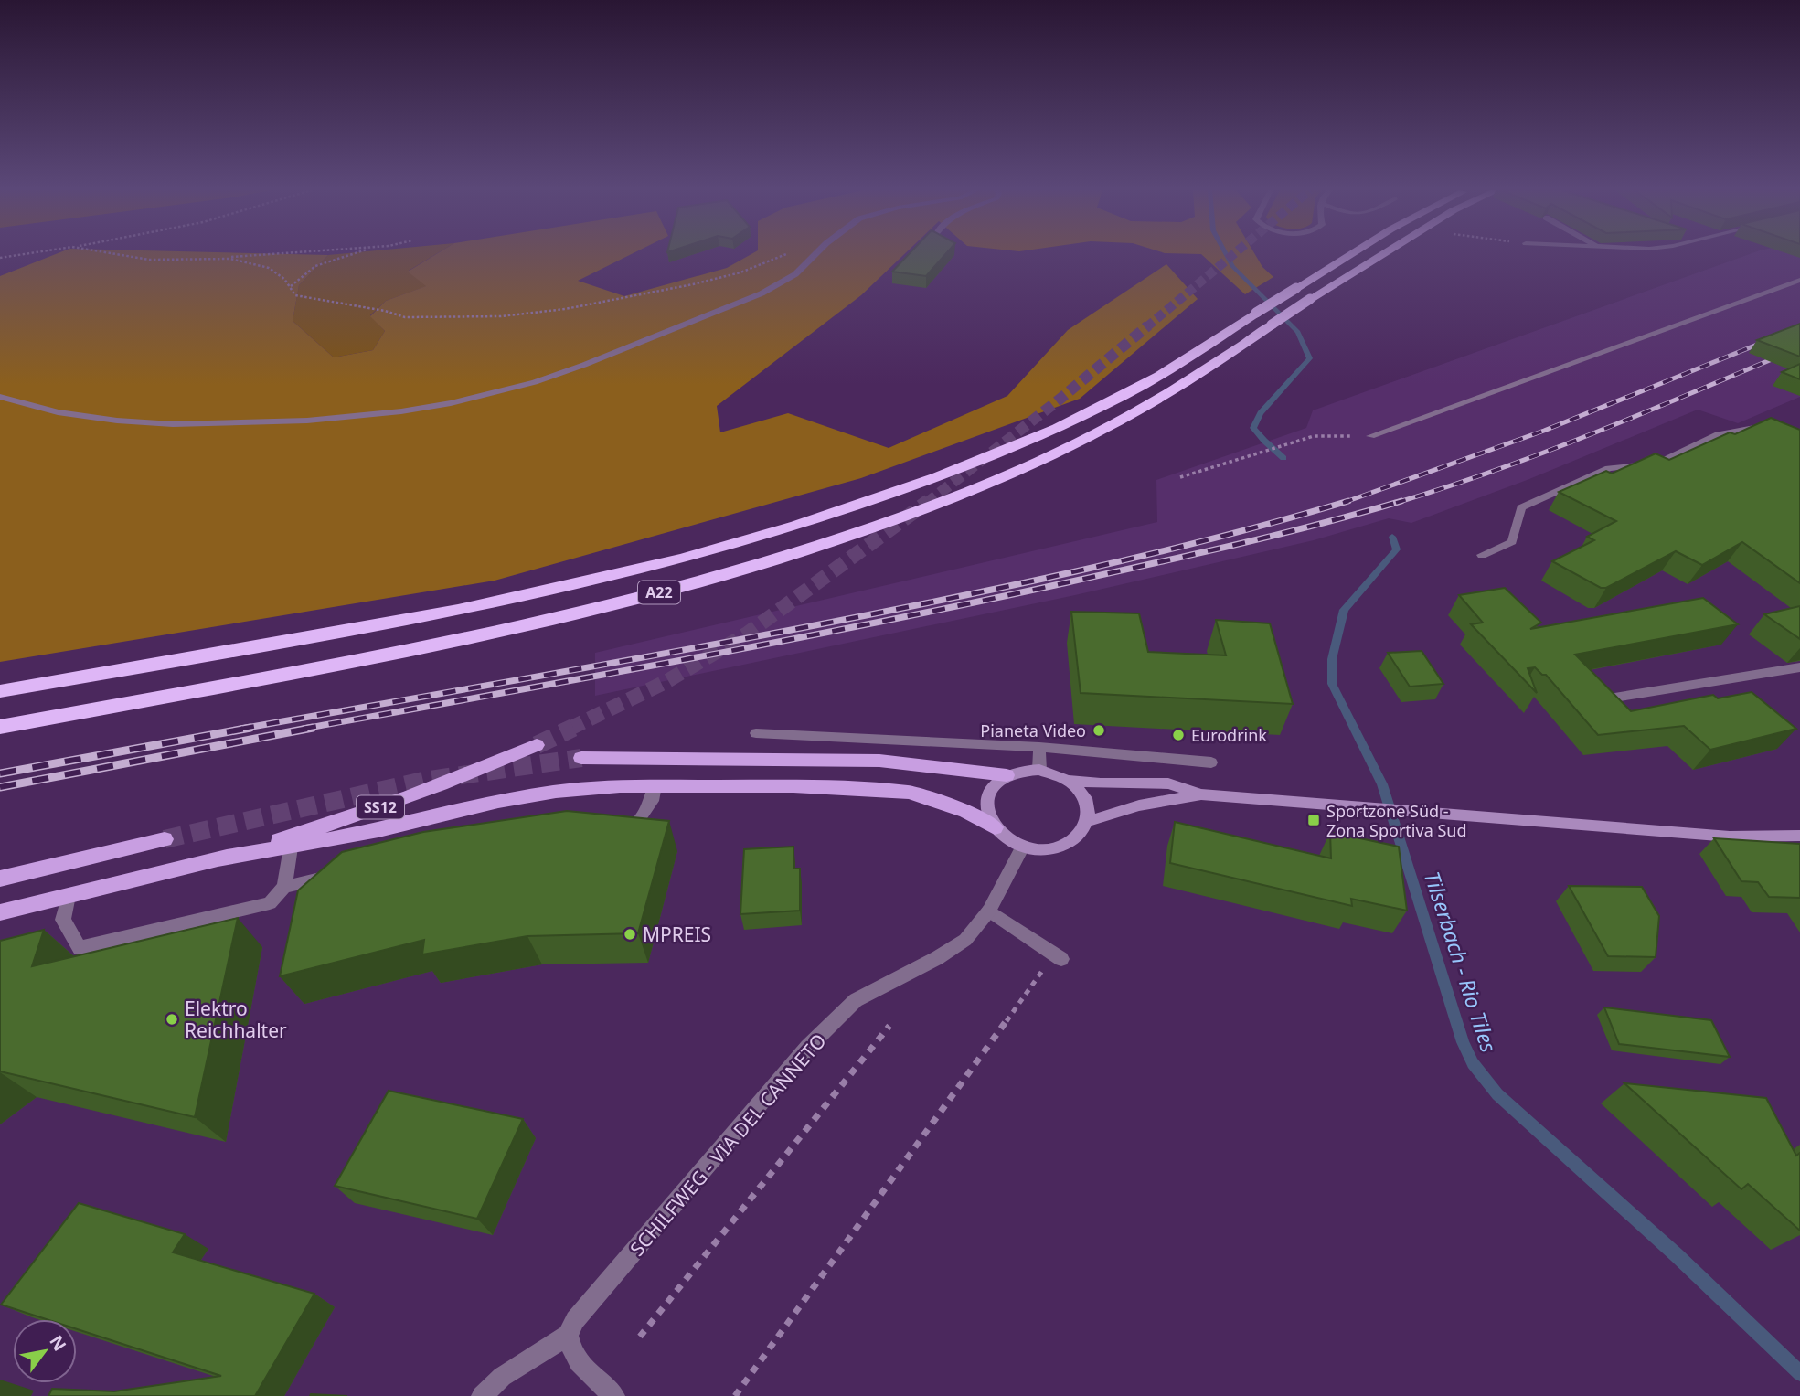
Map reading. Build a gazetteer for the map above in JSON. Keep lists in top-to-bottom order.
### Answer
{
  "streets": {
    "highway": ["A22"],
    "main road": ["SS12"],
    "street": ["SCHILFWEG - VIA DEL CANNETO"]
  },
  "water": ["Tilserbach - Rio Tiles"],
  "places": {
    "other": [
      "Pianeta Video",
      "Eurodrink",
      "MPREIS",
      "Elektro Reichhalter"
    ],
    "transit": ["Sportzone Süd - Zona Sportiva Sud"]
  },
  "north": "top right"
}
